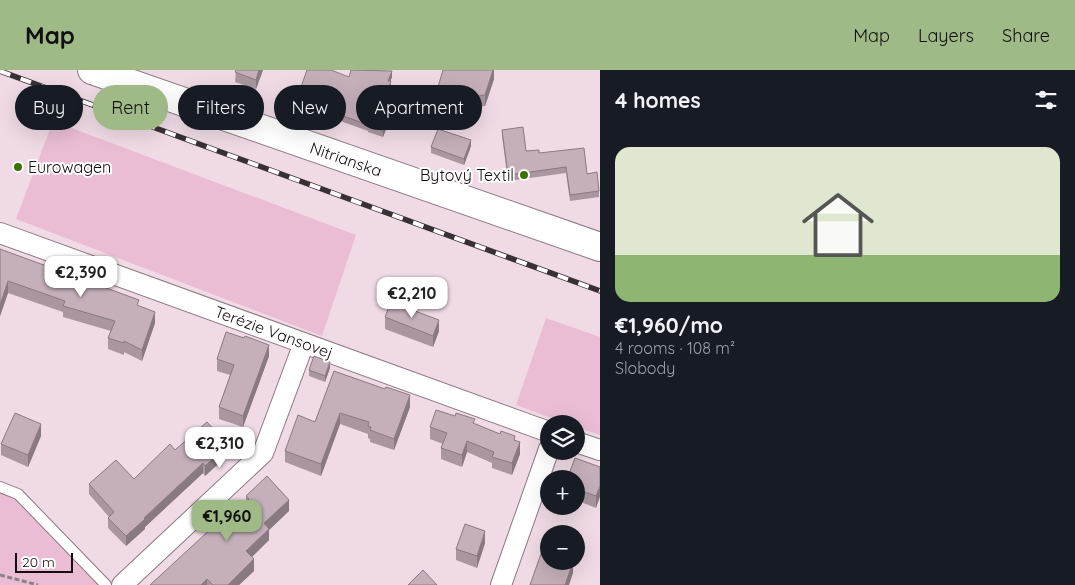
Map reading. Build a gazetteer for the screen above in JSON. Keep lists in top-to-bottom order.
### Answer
{
  "streets": {
    "main road": ["Nitrianska"],
    "street": ["Terézie Vansovej"]
  },
  "places": ["Eurowagen", "Bytový Textil"],
  "scale_bar": "20 m",
  "page": {
    "header": "Map",
    "nav": ["Map", "Layers", "Share"],
    "heading": "4 homes",
    "chip": [
      "Buy",
      "Rent",
      "Filters",
      "New",
      "Apartment"
    ],
    "list": [
      {
        "name": "€1,960/mo",
        "note": "4 rooms · 108 m² · Slobody"
      }
    ],
    "price": [
      "€2,390",
      "€2,210",
      "€2,310",
      "€1,960"
    ],
    "map_buttons": ["+", "−"],
    "scale": "20 m"
  }
}
